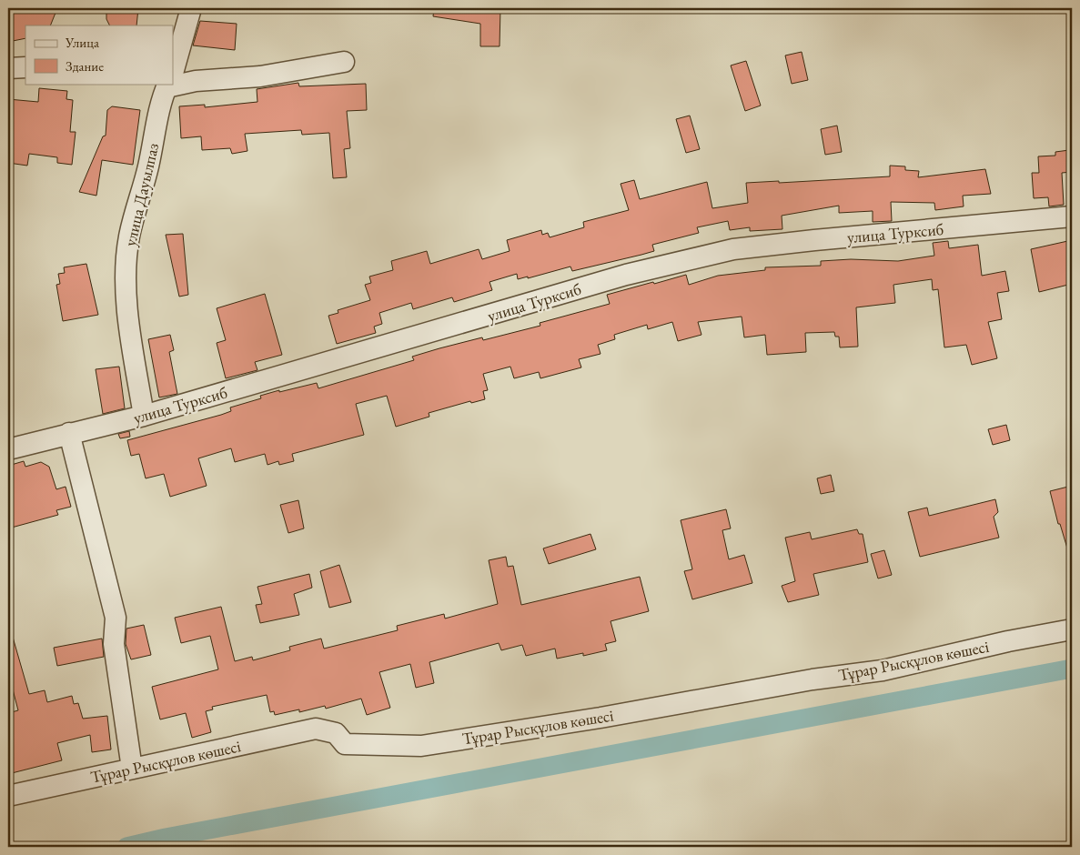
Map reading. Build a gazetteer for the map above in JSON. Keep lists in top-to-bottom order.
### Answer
{
  "streets": {
    "street": ["улица Дауылпаз", "улица Турксиб", "Тұрар Рысқұлов көшесі"]
  },
  "crossings": [
    ["улица Дауылпаз", "улица Турксиб"]
  ],
  "legend": ["Улица", "Здание"]
}
